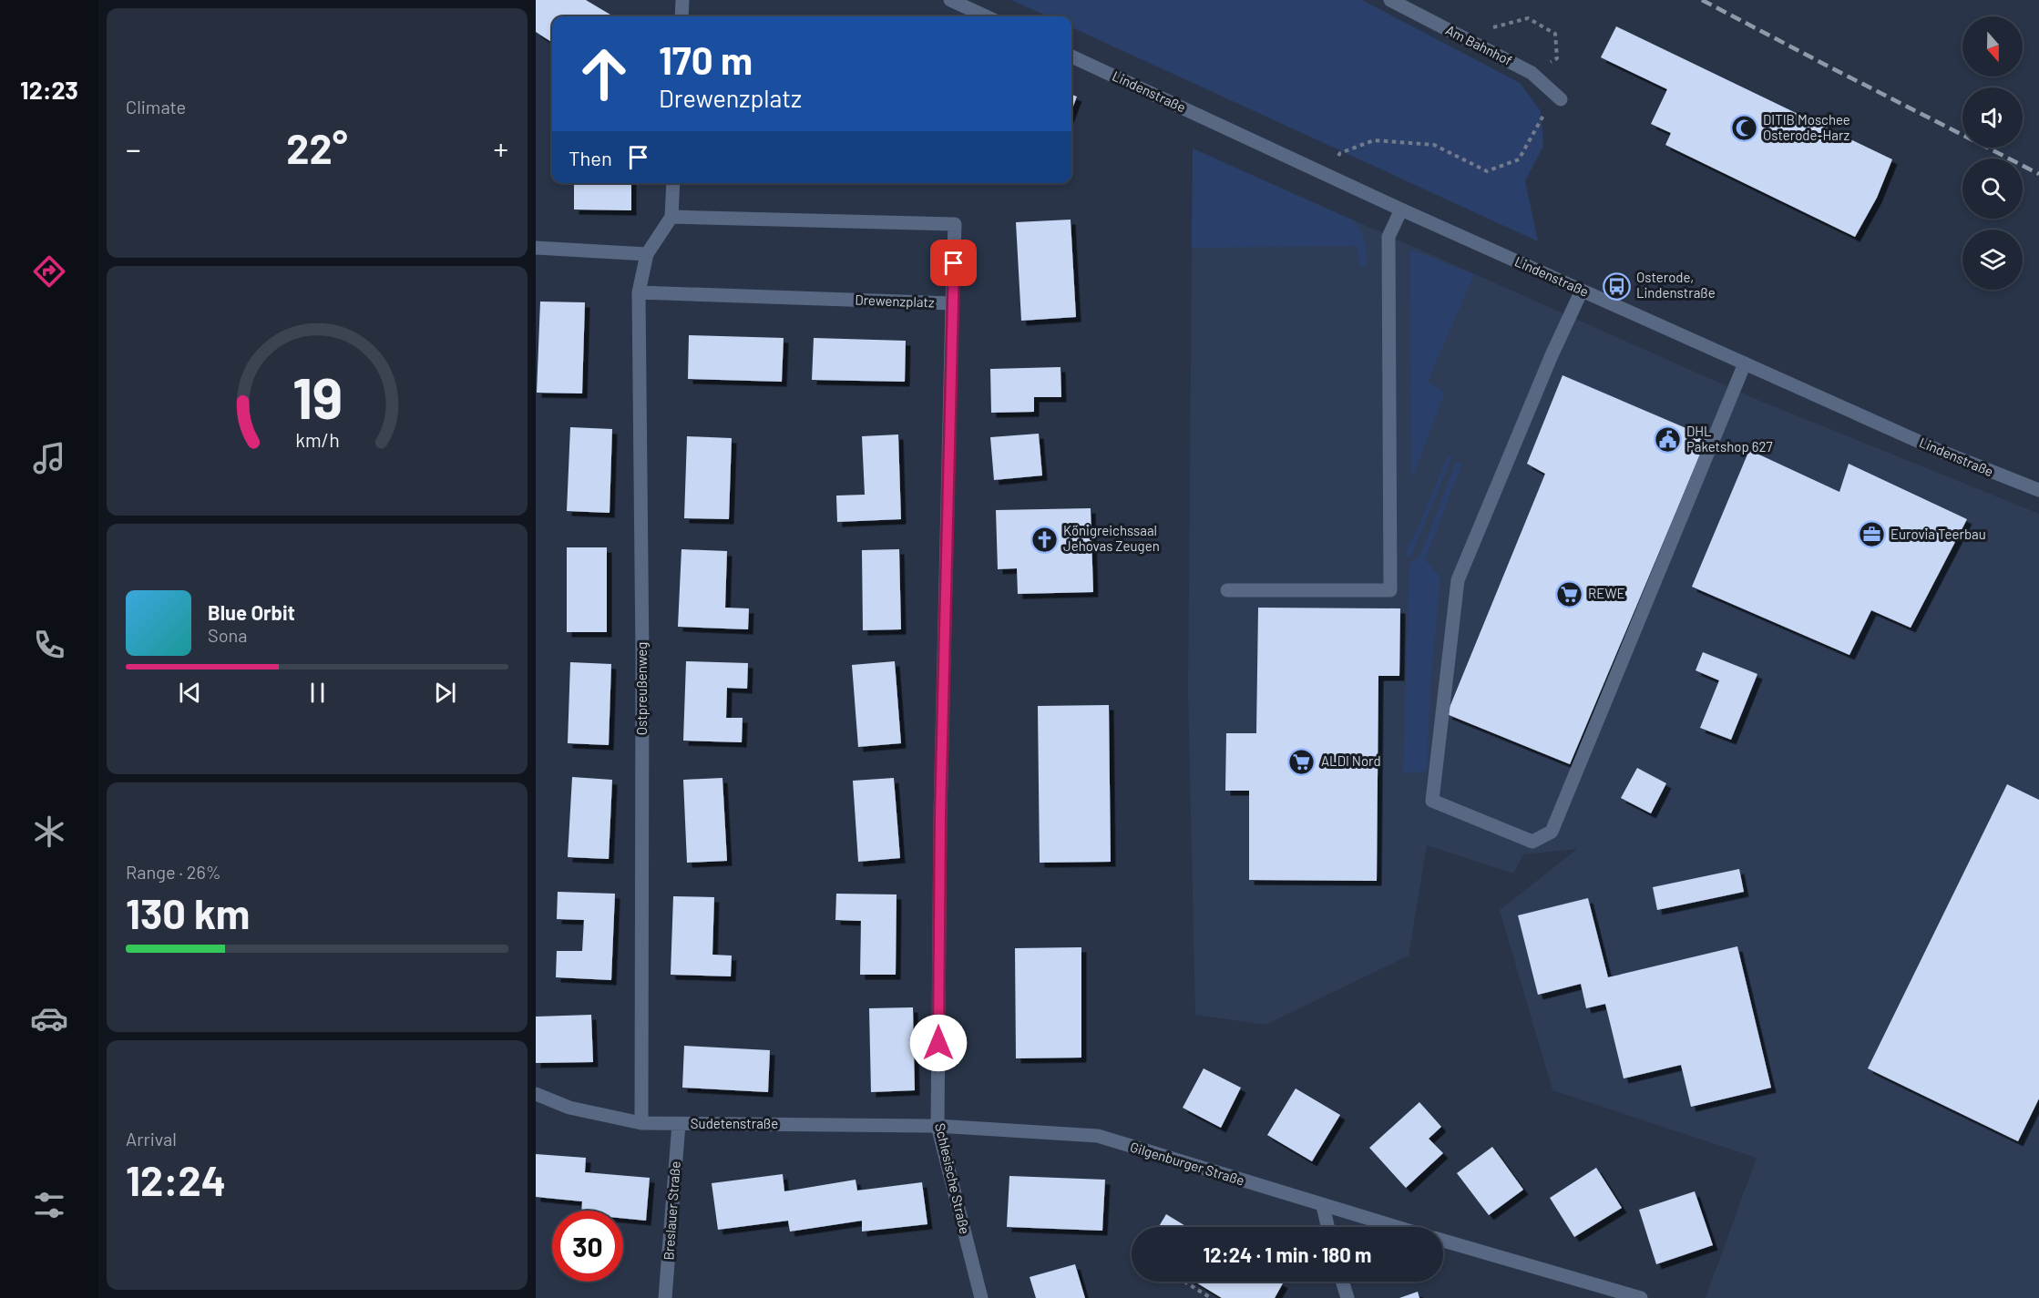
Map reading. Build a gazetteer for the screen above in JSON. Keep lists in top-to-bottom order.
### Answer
{
  "streets": {
    "street": [
      "Am Bahnhof",
      "Lindenstraße",
      "Drewenzplatz",
      "Ostpreußenweg",
      "Sudetenstraße",
      "Gilgenburger Straße",
      "Schlesische Straße",
      "Breslauer Straße"
    ]
  },
  "crossings": [
    ["Drewenzplatz", "Ostpreußenweg"],
    ["Drewenzplatz", "Schlesische Straße"],
    ["Ostpreußenweg", "Sudetenstraße"],
    ["Sudetenstraße", "Gilgenburger Straße"],
    ["Sudetenstraße", "Schlesische Straße"],
    ["Sudetenstraße", "Breslauer Straße"],
    ["Gilgenburger Straße", "Schlesische Straße"]
  ],
  "places": {
    "mosque": ["DITIB Moschee Osterode-Harz"],
    "bus stop": ["Osterode, Lindenstraße"],
    "public building": ["DHL Paketshop 627"],
    "office": ["Eurovia Teerbau"],
    "church": ["Königreichssaal Jehovas Zeugen"],
    "supermarket": ["REWE", "ALDI Nord"]
  },
  "north": "bottom",
  "page": {
    "tabs": "12:23",
    "tile": [
      "Climate",
      ["Range · 26%", "130 km"],
      ["Arrival", "12:24"]
    ],
    "turn": ["170 m", "Drewenzplatz"],
    "heat": ["−", "22°", "+"],
    "then": "Then",
    "song": ["Blue Orbit", "Sona"],
    "limit": "30",
    "trip": "12:24 · 1 min · 180 m",
    "gauge": ["19", "km/h"]
  }
}
